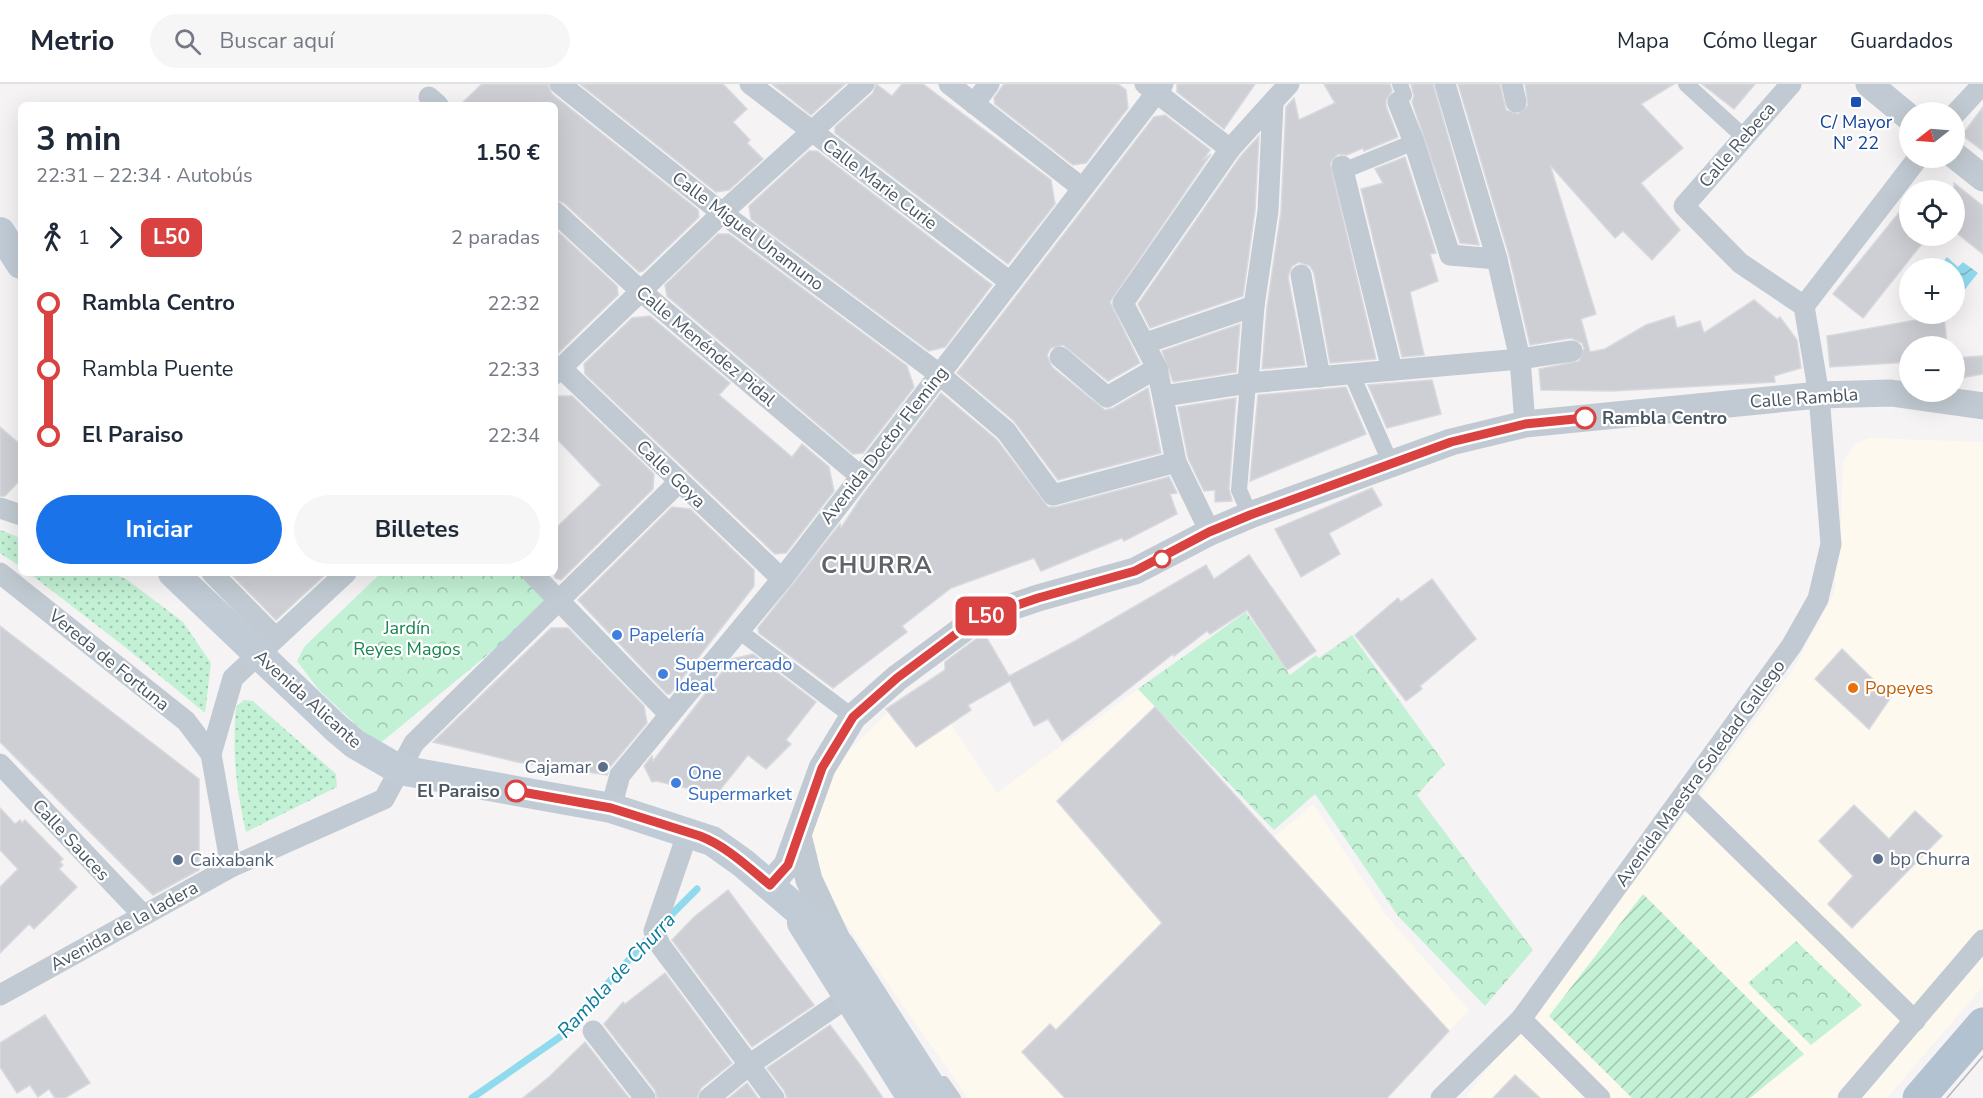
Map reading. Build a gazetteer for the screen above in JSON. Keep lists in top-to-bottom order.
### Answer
{
  "streets": {
    "main road": ["Avenida Alicante"],
    "street": [
      "Calle Rebeca",
      "Calle Marie Curie",
      "Calle Miguel Unamuno",
      "Calle Menéndez Pidal",
      "Calle Rambla",
      "Avenida Doctor Fleming",
      "Calle Goya",
      "Vereda de Fortuna",
      "Avenida Maestra Soledad Gallego",
      "Calle Sauces",
      "Avenida de la ladera"
    ]
  },
  "crossings": [
    ["Calle Rebeca", "Avenida Maestra Soledad Gallego"],
    ["Calle Marie Curie", "Avenida Doctor Fleming"],
    ["Calle Miguel Unamuno", "Avenida Doctor Fleming"],
    ["Calle Menéndez Pidal", "Avenida Doctor Fleming"],
    ["Calle Rambla", "Avenida Alicante"],
    ["Calle Rambla", "Avenida Maestra Soledad Gallego"],
    ["Avenida Doctor Fleming", "Calle Goya"],
    ["Avenida Doctor Fleming", "Avenida Alicante"],
    ["Calle Goya", "Avenida de la ladera"],
    ["Avenida Alicante", "Avenida de la ladera"],
    ["Calle Sauces", "Avenida de la ladera"]
  ],
  "districts": ["CHURRA"],
  "water": ["Rambla de Churra"],
  "parks": ["Jardín Reyes Magos"],
  "places": {
    "transit": ["C/ Mayor N° 22"],
    "other": [
      "Rambla Centro",
      "Papelería",
      "Supermercado Ideal",
      "Popeyes",
      "Cajamar",
      "One Supermarket",
      "El Paraiso",
      "bp Churra",
      "Caixabank"
    ]
  },
  "lines": ["bus line L50"],
  "north": "left",
  "page": {
    "header": "Metrio",
    "search": "Buscar aquí",
    "nav": ["Mapa", "Cómo llegar", "Guardados"],
    "on_map": "L50",
    "map_buttons": ["+", "−"],
    "heading": ["3 min", "22:31 – 22:34 · Autobús", "1.50 €"],
    "legs": ["1", "L50", "2 paradas"],
    "list": [
      {
        "name": "Rambla Centro",
        "value": "22:32"
      },
      {
        "name": "Rambla Puente",
        "value": "22:33"
      },
      {
        "name": "El Paraiso",
        "value": "22:34"
      }
    ],
    "buttons": ["Iniciar", "Billetes"]
  }
}
